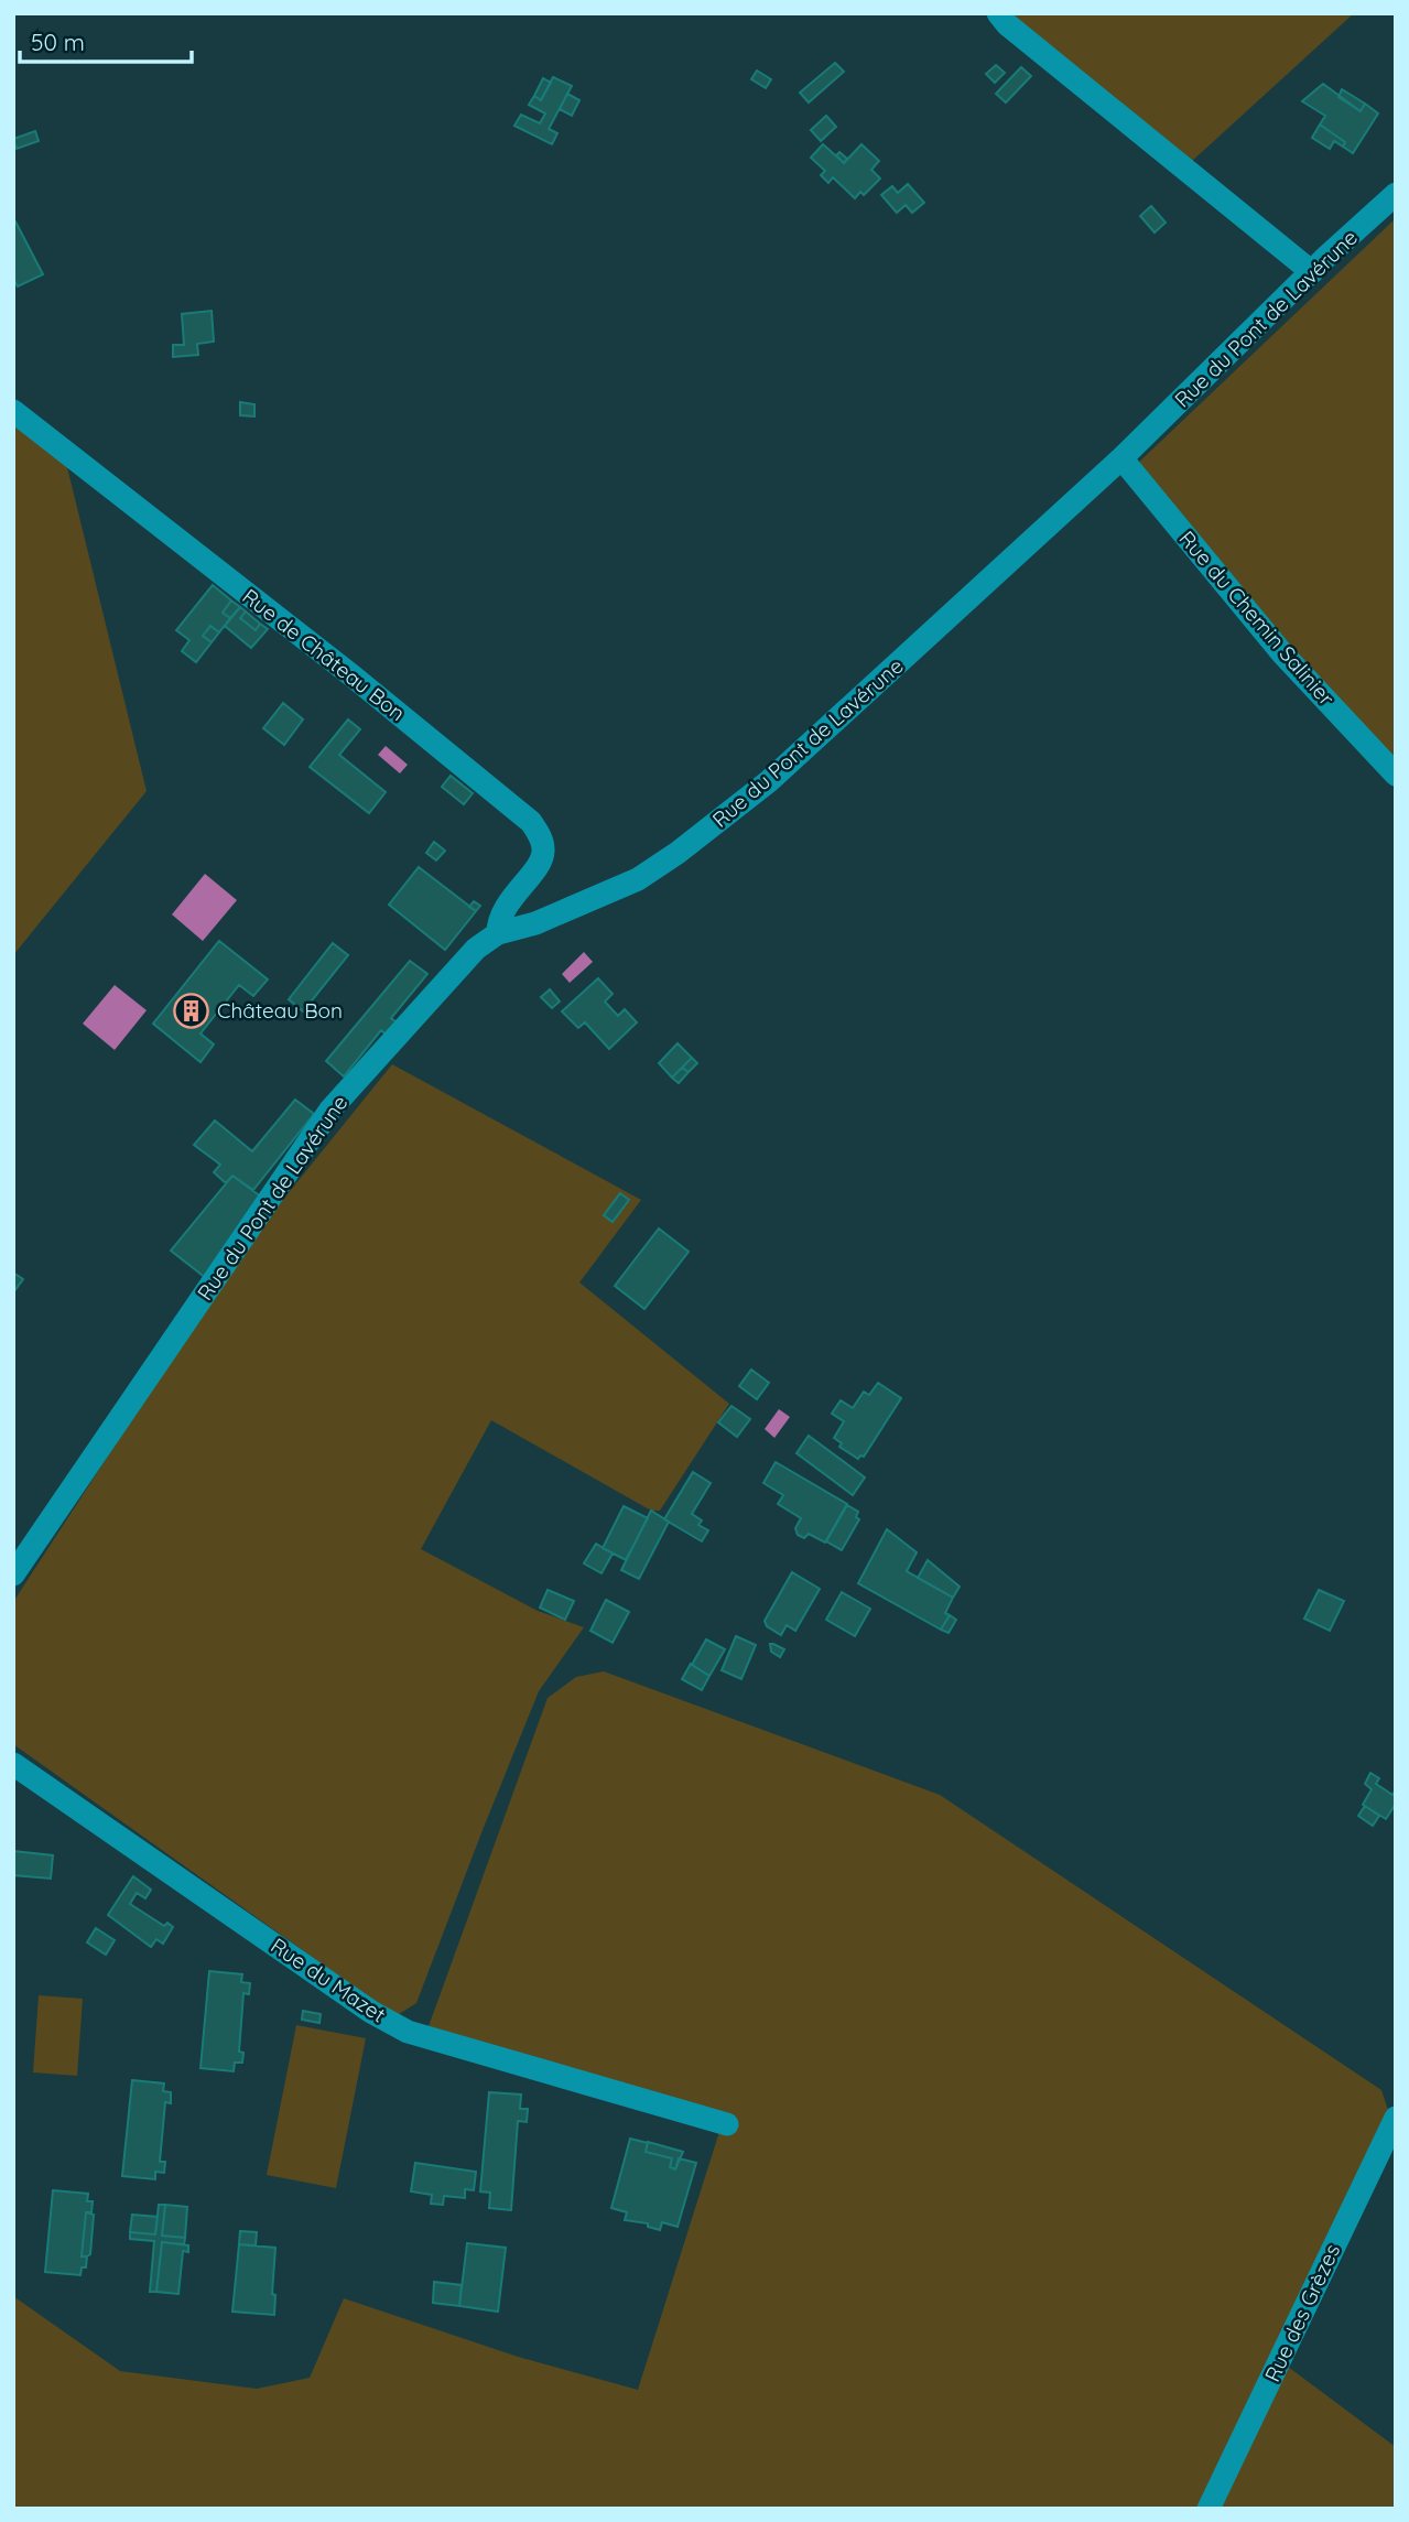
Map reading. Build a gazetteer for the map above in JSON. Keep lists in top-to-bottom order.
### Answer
{
  "streets": {
    "street": [
      "Rue du Pont de Lavérune",
      "Rue du Chemin Salinier",
      "Rue de Château Bon",
      "Rue du Mazet",
      "Rue des Grèzes"
    ]
  },
  "crossings": [
    ["Rue du Pont de Lavérune", "Rue du Chemin Salinier"],
    ["Rue du Pont de Lavérune", "Rue de Château Bon"]
  ],
  "places": {
    "building": ["Château Bon"]
  },
  "scale_bar": "50 m"
}
